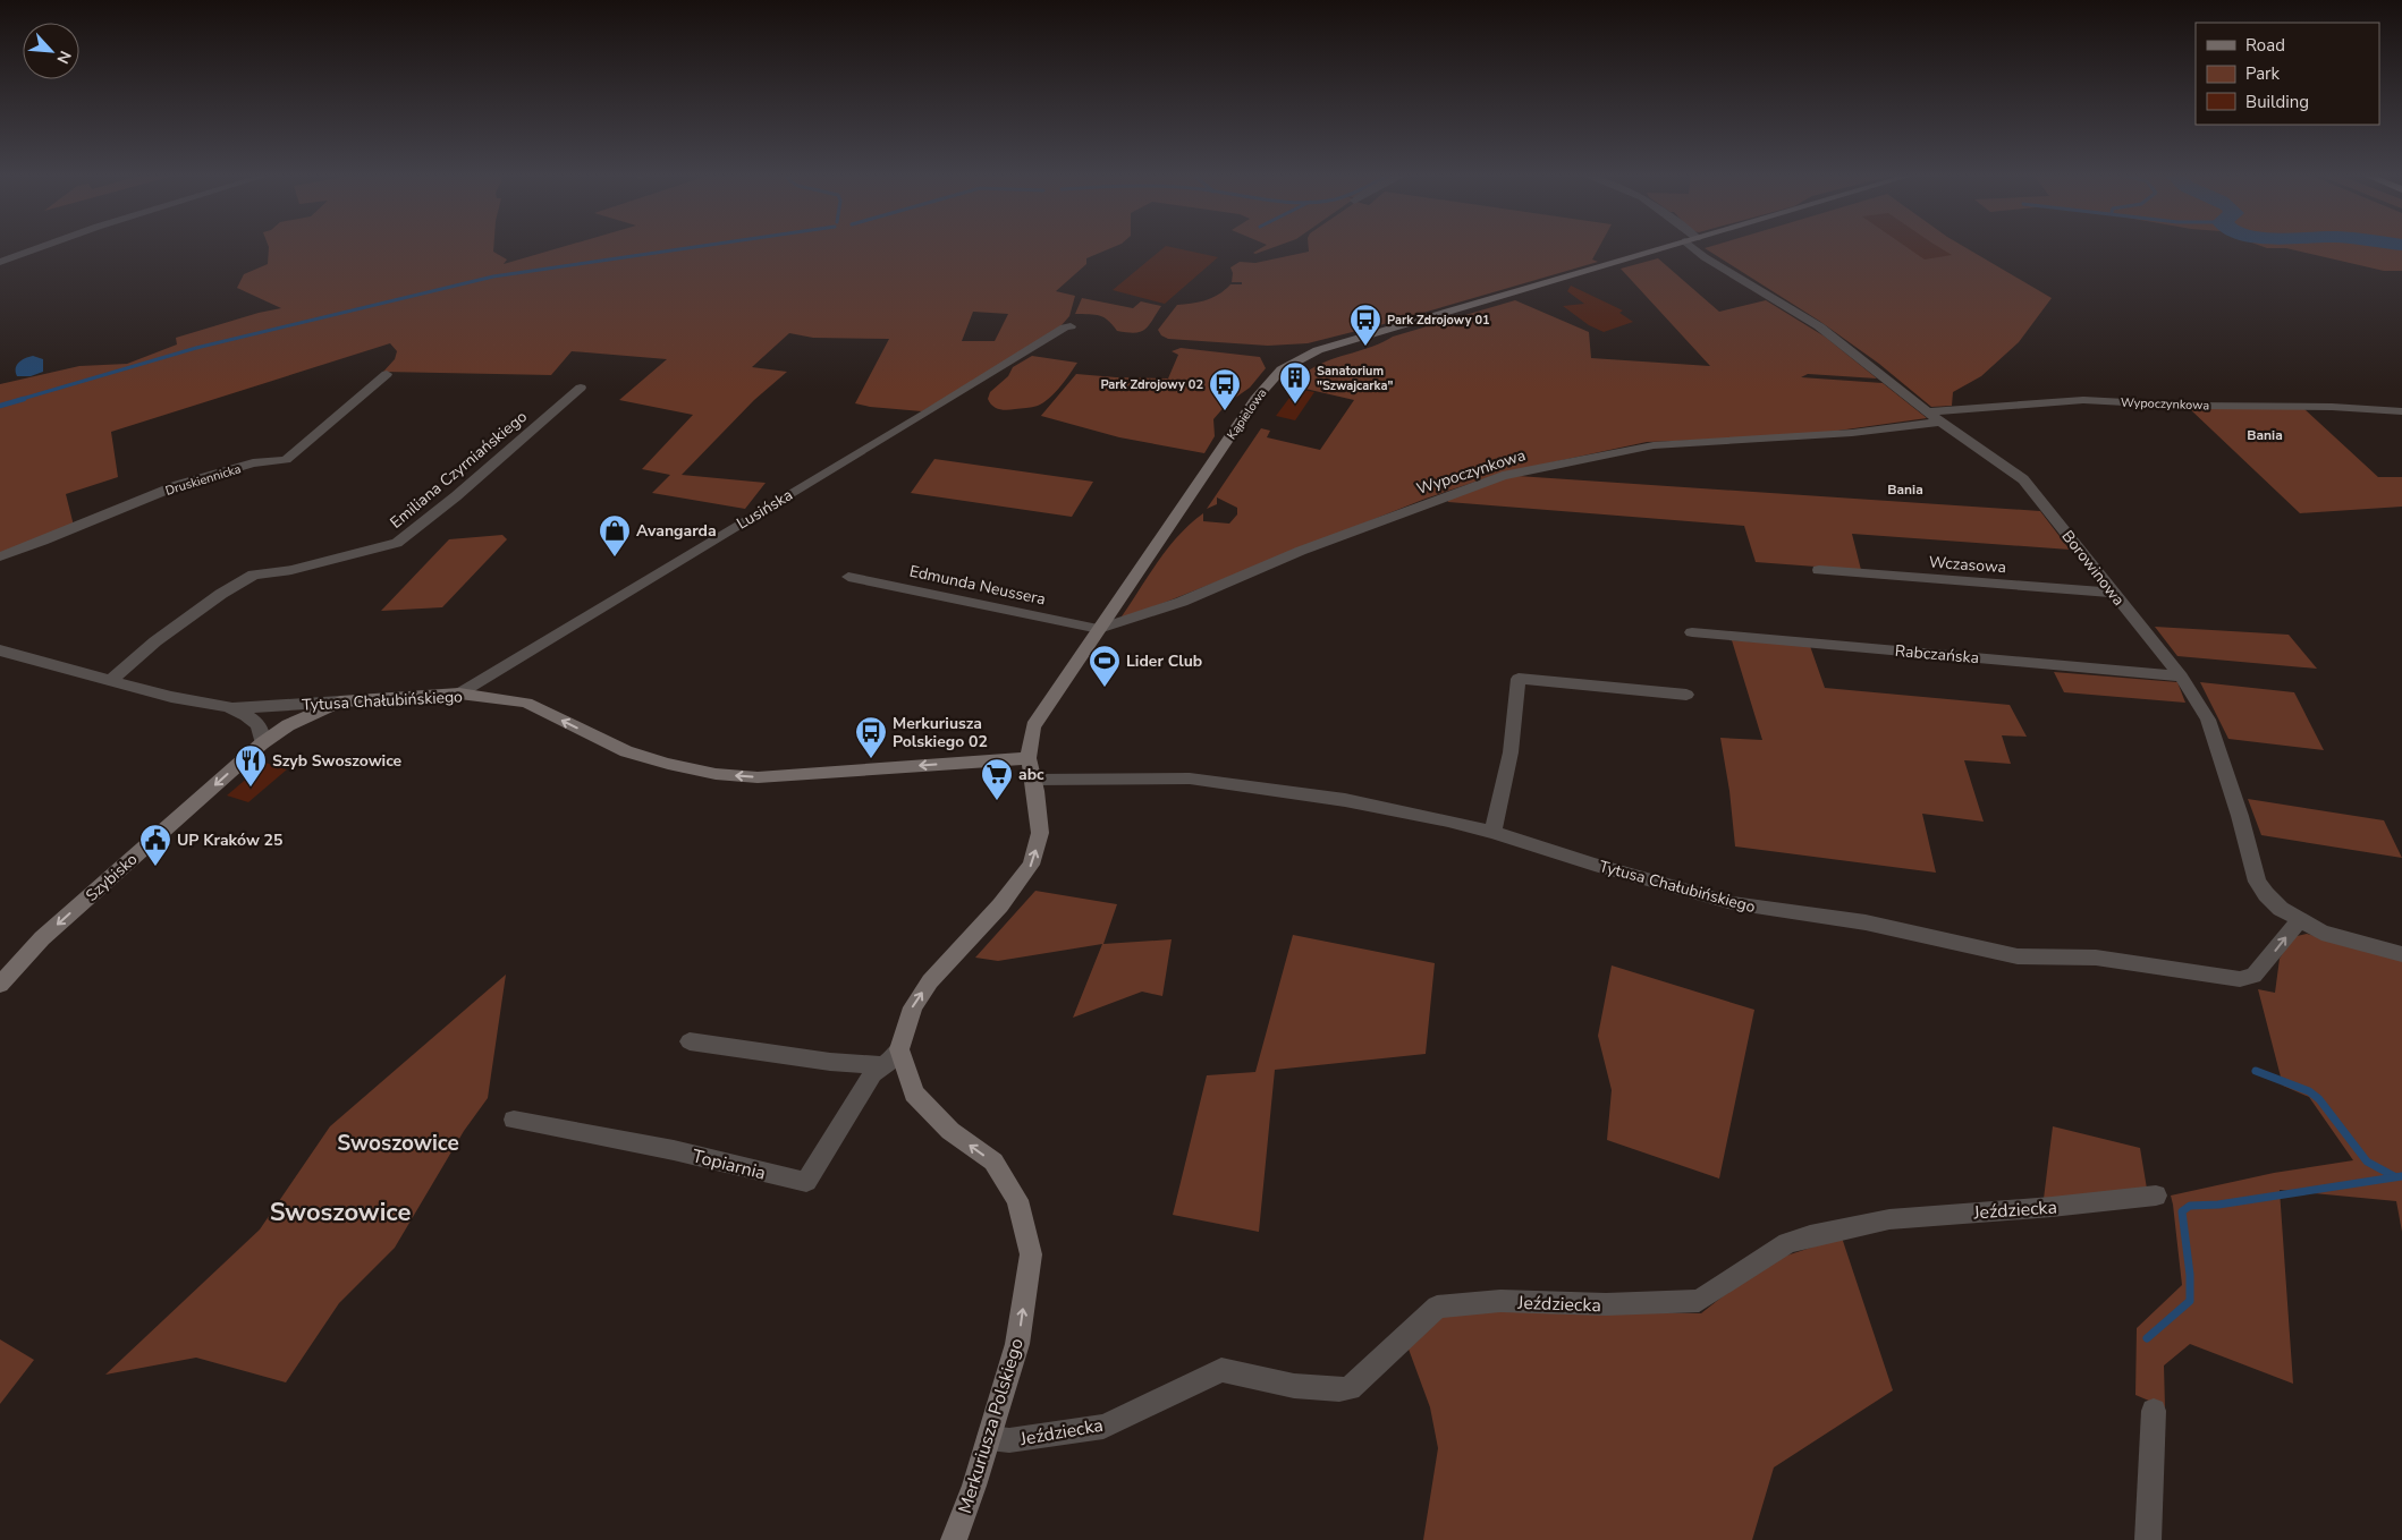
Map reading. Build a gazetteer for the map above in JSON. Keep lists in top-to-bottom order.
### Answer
{
  "streets": {
    "street": [
      "Wypoczynkowa",
      "Kąpielowa",
      "Emiliana Czyrniańskiego",
      "Druskiennicka",
      "Lusińska",
      "Wczasowa",
      "Borowinowa",
      "Edmunda Neussera",
      "Rabczańska",
      "Tytusa Chałubińskiego",
      "Szybisko",
      "Topiarnia",
      "Jeździecka",
      "Merkuriusza Polskiego"
    ]
  },
  "crossings": [
    ["Wypoczynkowa", "Kąpielowa"],
    ["Wypoczynkowa", "Borowinowa"],
    ["Wypoczynkowa", "Edmunda Neussera"],
    ["Kąpielowa", "Edmunda Neussera"],
    ["Kąpielowa", "Tytusa Chałubińskiego"],
    ["Emiliana Czyrniańskiego", "Tytusa Chałubińskiego"],
    ["Lusińska", "Tytusa Chałubińskiego"],
    ["Wczasowa", "Borowinowa"],
    ["Borowinowa", "Rabczańska"],
    ["Borowinowa", "Tytusa Chałubińskiego"],
    ["Tytusa Chałubińskiego", "Szybisko"],
    ["Topiarnia", "Merkuriusza Polskiego"],
    ["Jeździecka", "Merkuriusza Polskiego"]
  ],
  "one_way": ["Szybisko", "Merkuriusza Polskiego"],
  "districts": [
    "Bania",
    "Bania",
    "Swoszowice",
    "Swoszowice"
  ],
  "places": {
    "bus stop": ["Park Zdrojowy 01", "Park Zdrojowy 02", "Merkuriusza Polskiego 02"],
    "building": ["Sanatorium \"Szwajcarka\""],
    "shop": ["Avangarda"],
    "sports": ["Lider Club"],
    "restaurant": ["Szyb Swoszowice"],
    "supermarket": ["abc"],
    "public building": ["UP Kraków 25"]
  },
  "legend": ["Road", "Park", "Building"],
  "north": "bottom right"
}
